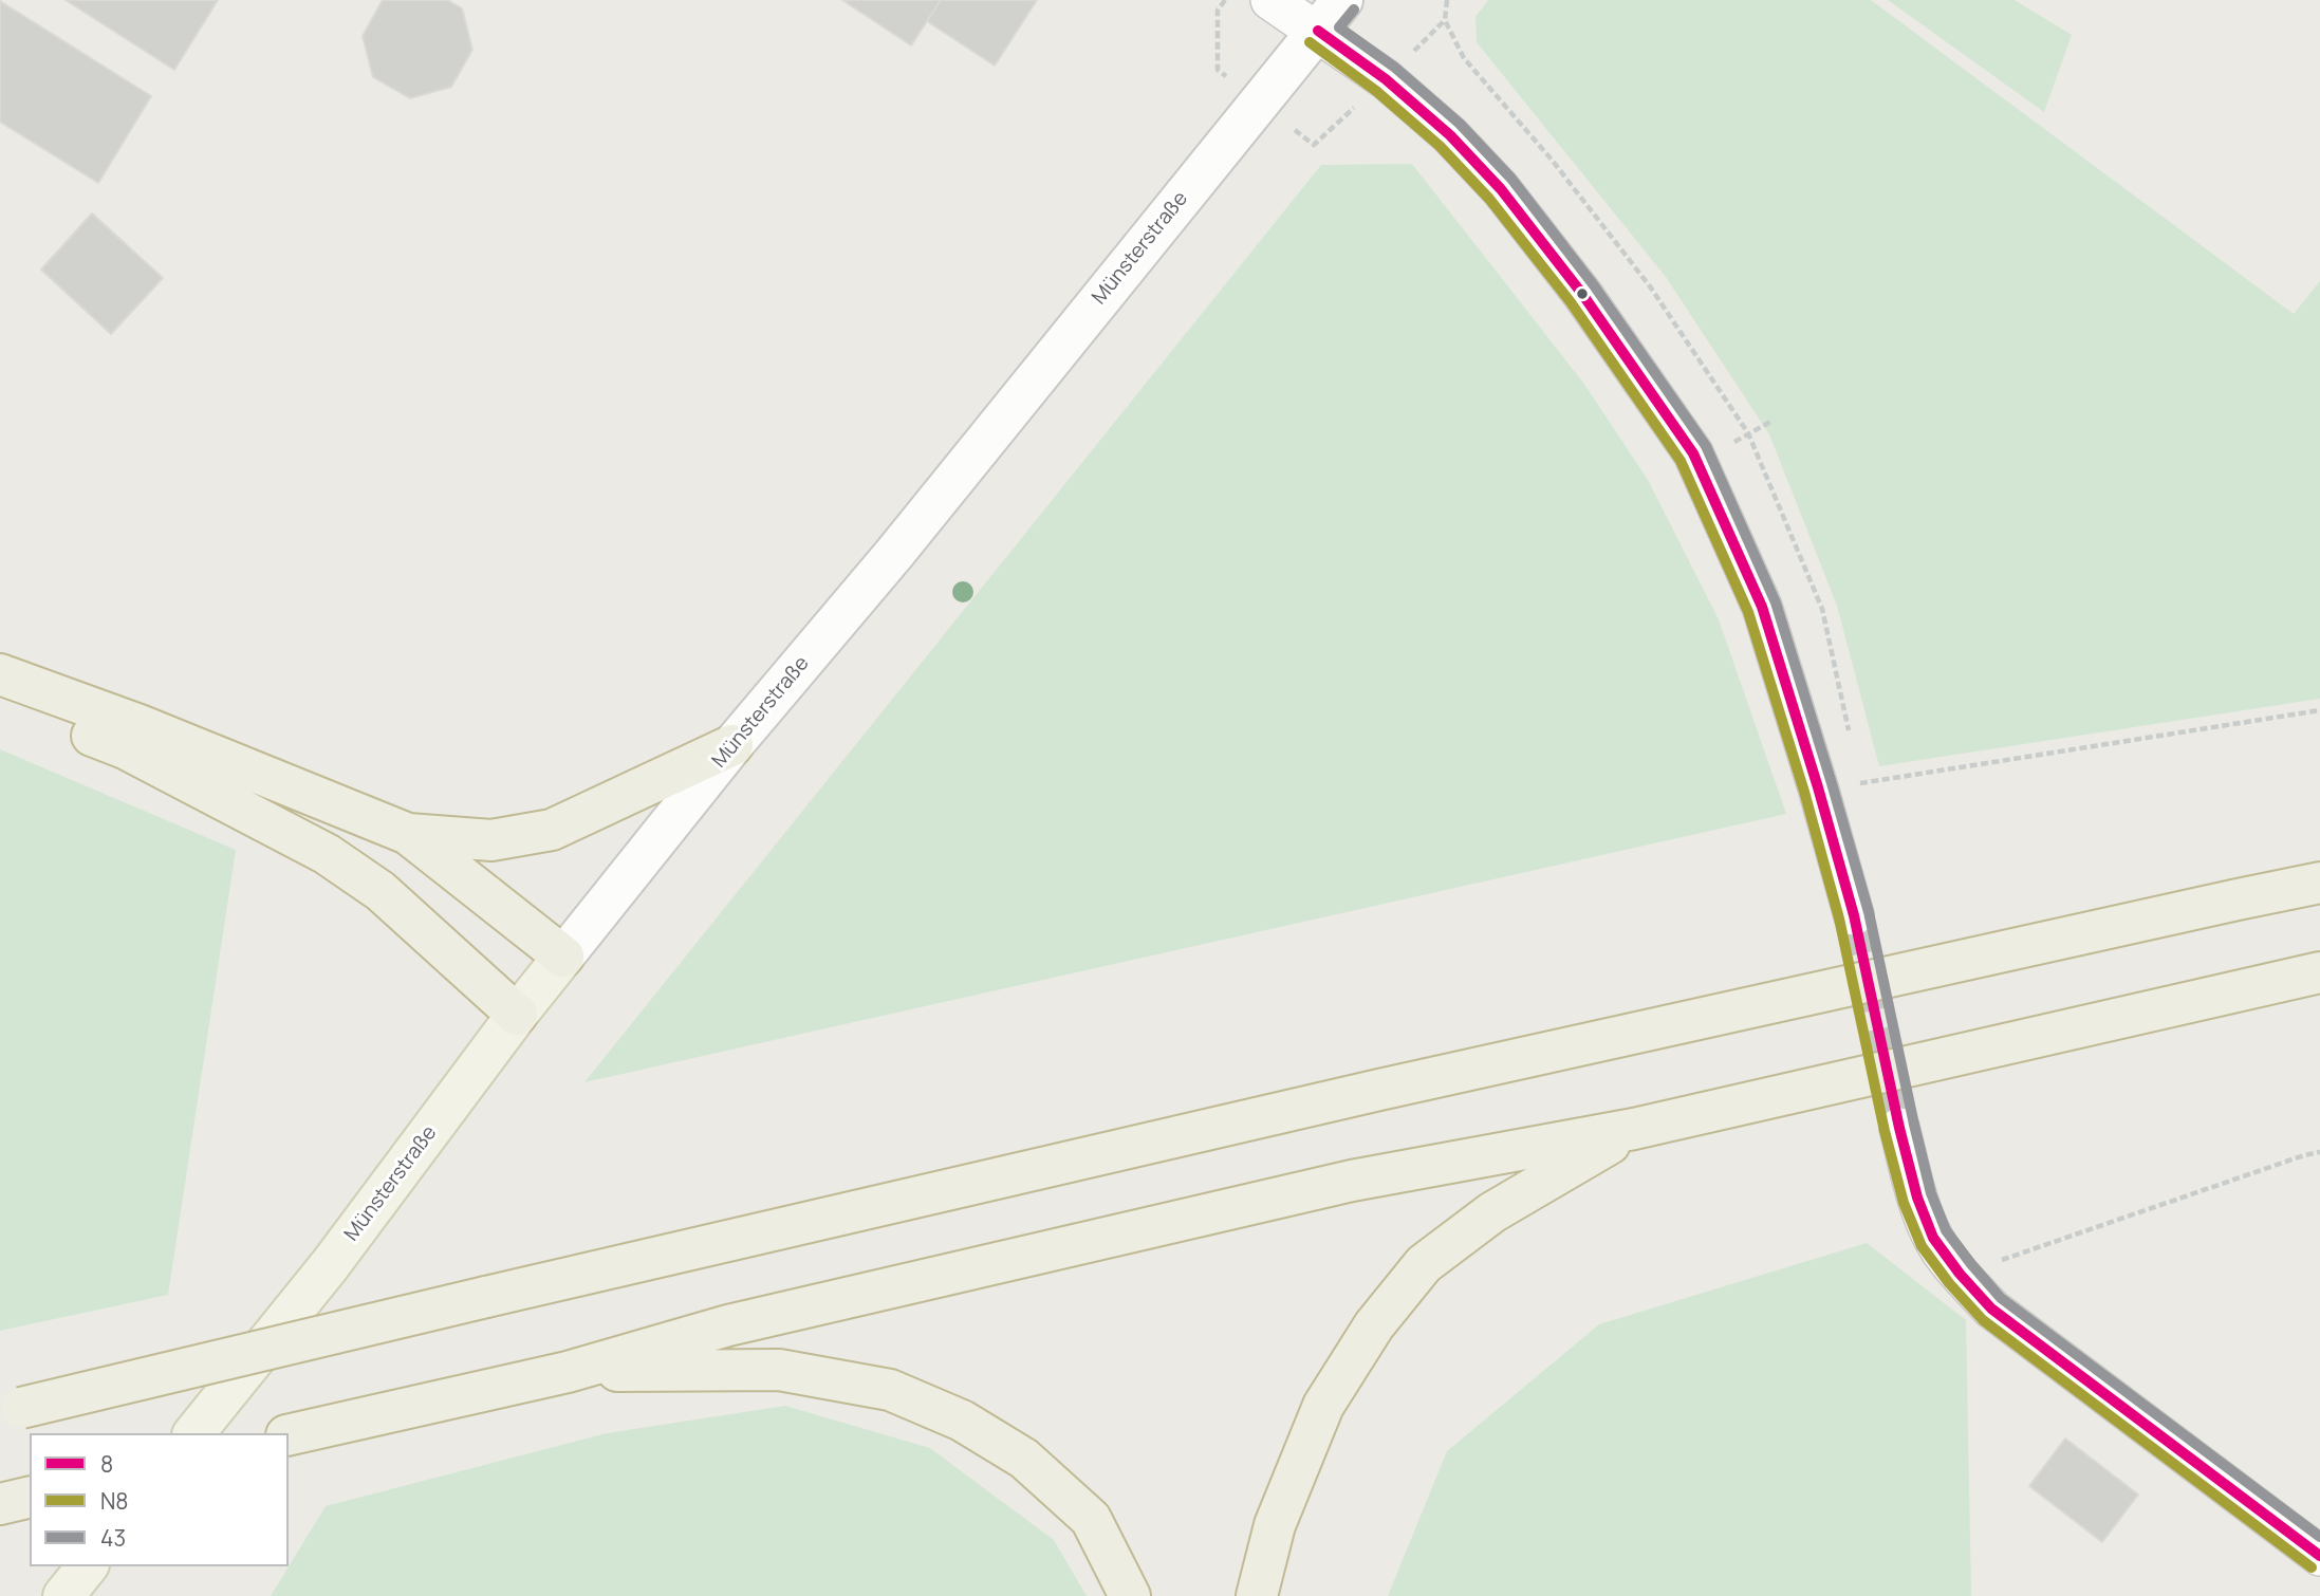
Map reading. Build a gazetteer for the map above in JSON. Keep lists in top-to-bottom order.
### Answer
{
  "streets": {
    "main road": ["Münsterstraße"]
  },
  "lines": ["transit line 43", "transit line 8", "transit line N8"],
  "legend": ["8", "N8", "43"]
}
